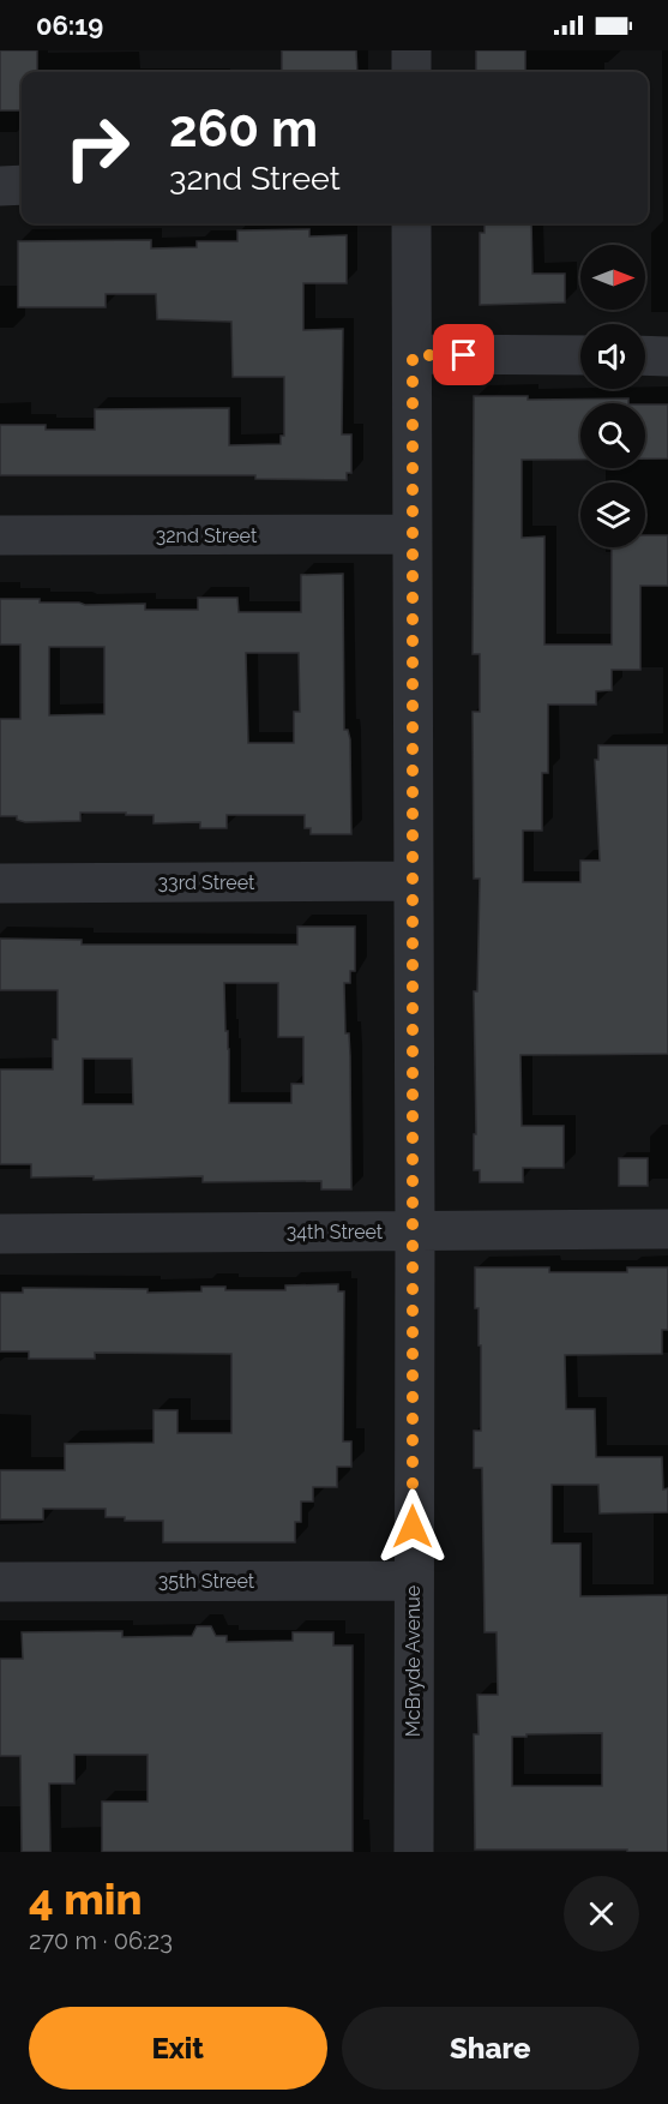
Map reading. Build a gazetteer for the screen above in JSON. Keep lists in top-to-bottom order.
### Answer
{
  "streets": {
    "street": [
      "32nd Street",
      "33rd Street",
      "34th Street",
      "35th Street",
      "McBryde Avenue"
    ]
  },
  "crossings": [
    ["32nd Street", "McBryde Avenue"],
    ["33rd Street", "McBryde Avenue"],
    ["34th Street", "McBryde Avenue"],
    ["35th Street", "McBryde Avenue"]
  ],
  "north": "right",
  "page": {
    "status": "06:19",
    "turn": ["260 m", "32nd Street"],
    "heading": ["4 min", "270 m · 06:23"],
    "buttons": ["Exit", "Share"]
  }
}
